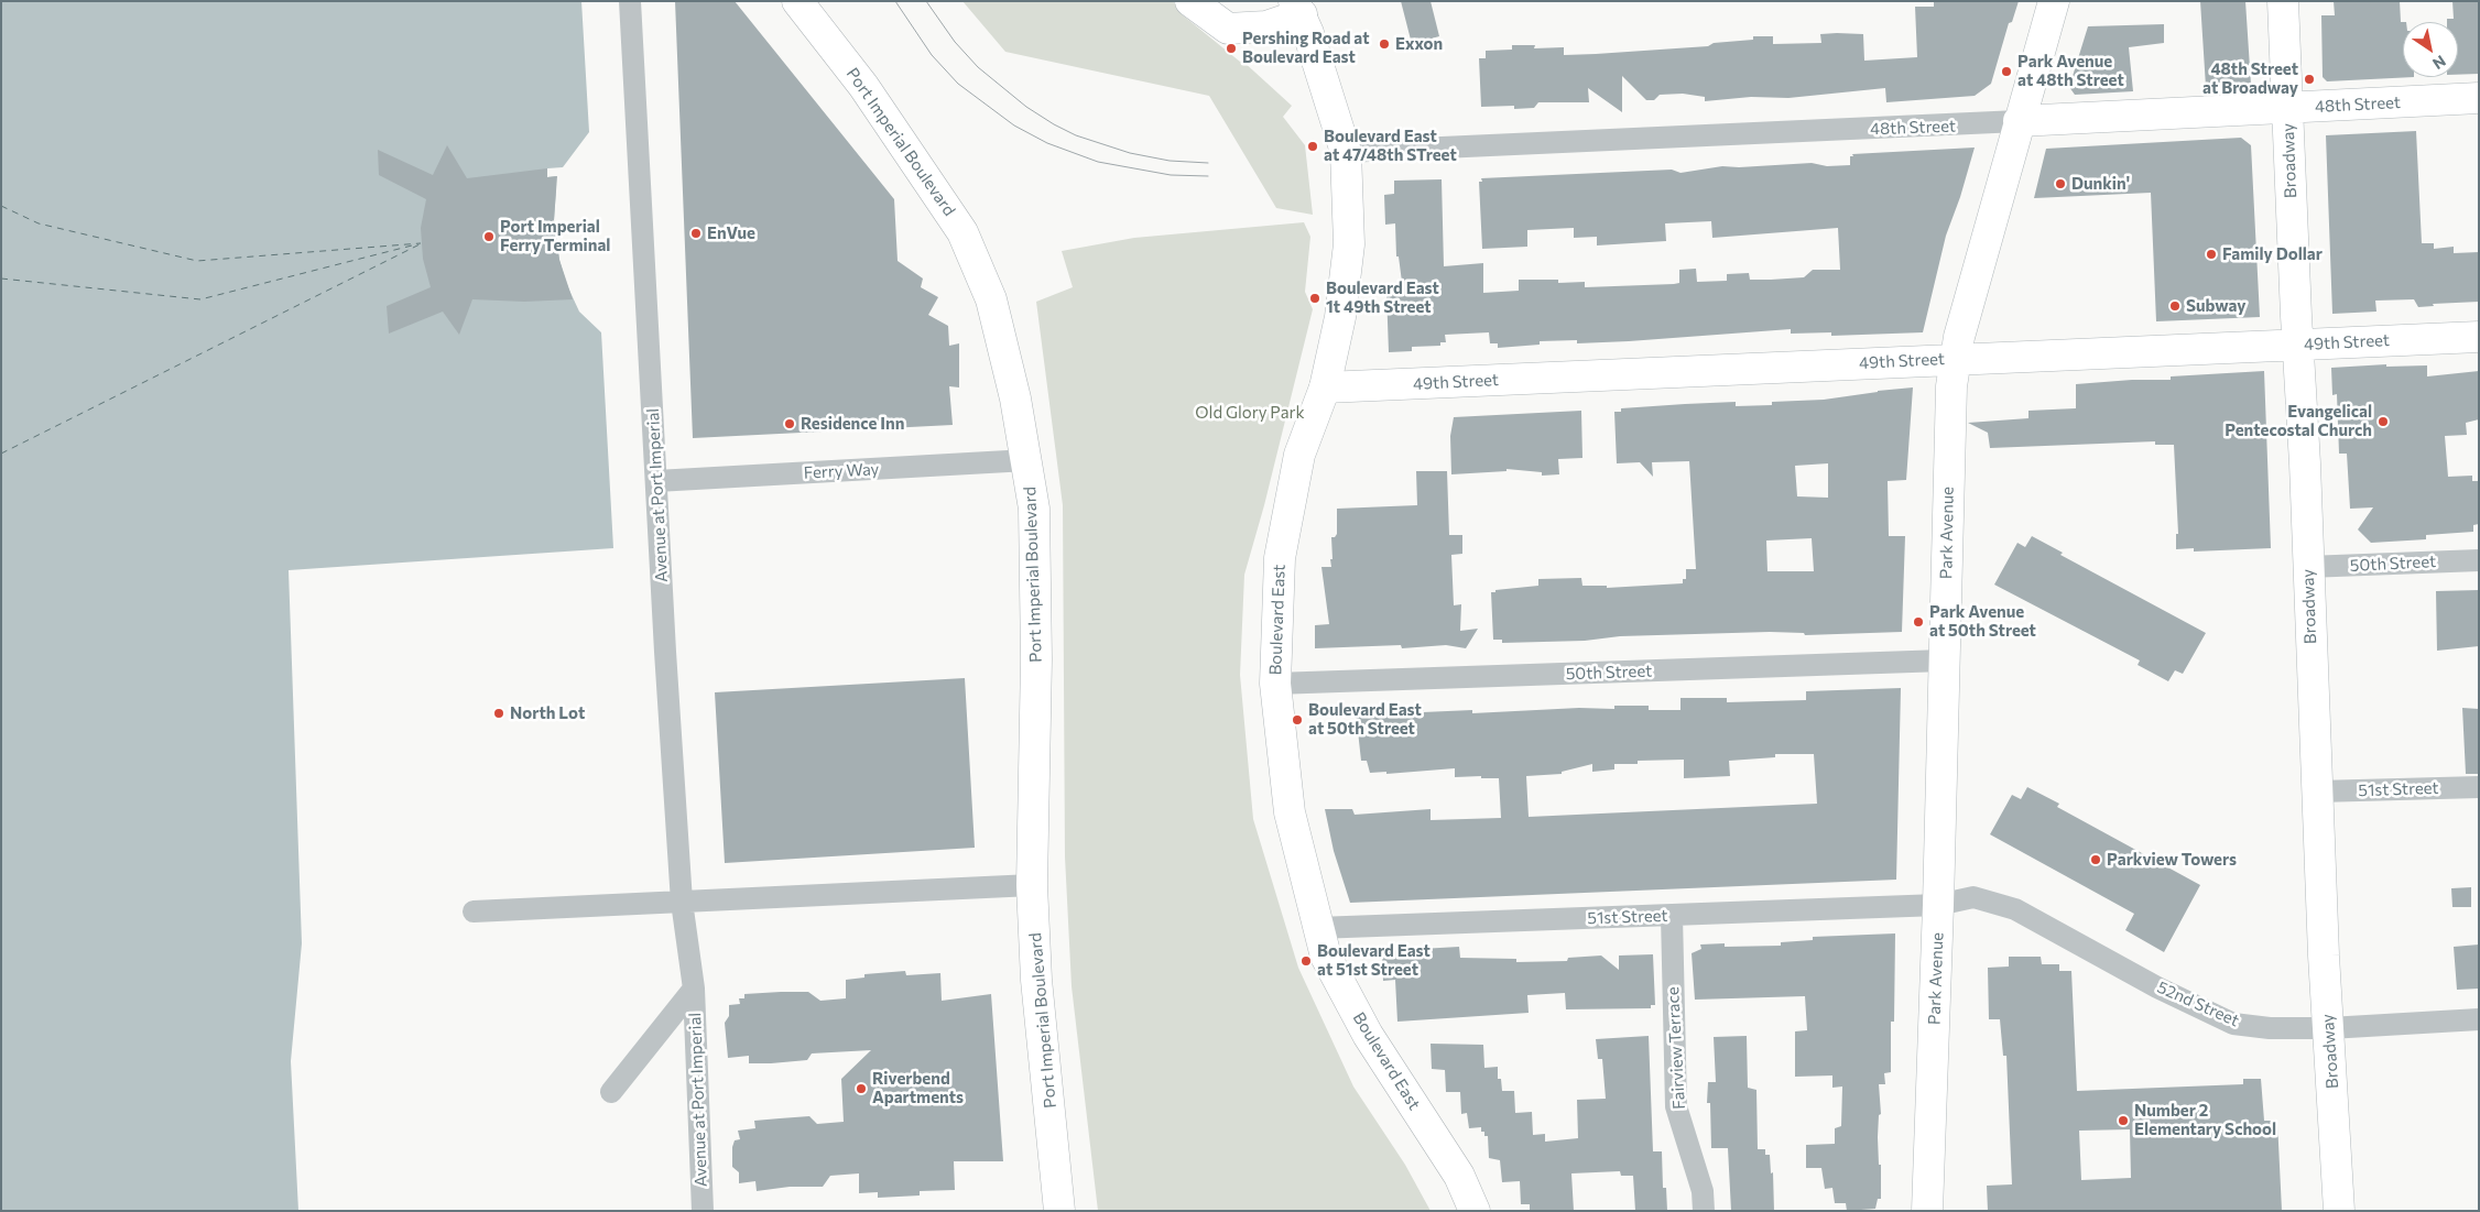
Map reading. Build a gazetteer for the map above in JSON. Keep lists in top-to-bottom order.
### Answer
{
  "streets": {
    "main road": [
      "48th Street",
      "Port Imperial Boulevard",
      "Broadway",
      "49th Street",
      "Park Avenue",
      "Boulevard East"
    ],
    "street": [
      "Ferry Way",
      "Avenue at Port Imperial",
      "50th Street",
      "51st Street",
      "52nd Street",
      "Fairview Terrace"
    ]
  },
  "crossings": [
    ["48th Street", "Broadway"],
    ["48th Street", "Park Avenue"],
    ["48th Street", "Boulevard East"],
    ["Port Imperial Boulevard", "Ferry Way"],
    ["Broadway", "49th Street"],
    ["Broadway", "50th Street"],
    ["Broadway", "51st Street"],
    ["Broadway", "52nd Street"],
    ["49th Street", "Park Avenue"],
    ["49th Street", "Boulevard East"],
    ["Ferry Way", "Avenue at Port Imperial"],
    ["Park Avenue", "50th Street"],
    ["Park Avenue", "51st Street"],
    ["Park Avenue", "52nd Street"],
    ["50th Street", "Boulevard East"],
    ["Boulevard East", "51st Street"],
    ["51st Street", "52nd Street"],
    ["51st Street", "Fairview Terrace"]
  ],
  "parks": ["Old Glory Park"],
  "places": [
    "Exxon",
    "Pershing Road at Boulevard East",
    "Park Avenue at 48th Street",
    "48th Street at Broadway",
    "Boulevard East at 47/48th STreet",
    "Dunkin'",
    "EnVue",
    "Port Imperial Ferry Terminal",
    "Family Dollar",
    "Boulevard East 1t 49th Street",
    "Subway",
    "Evangelical Pentecostal Church",
    "Residence Inn",
    "Park Avenue at 50th Street",
    "North Lot",
    "Boulevard East at 50th Street",
    "Parkview Towers",
    "Boulevard East at 51st Street",
    "Riverbend Apartments",
    "Number 2 Elementary School"
  ],
  "north": "bottom right"
}
